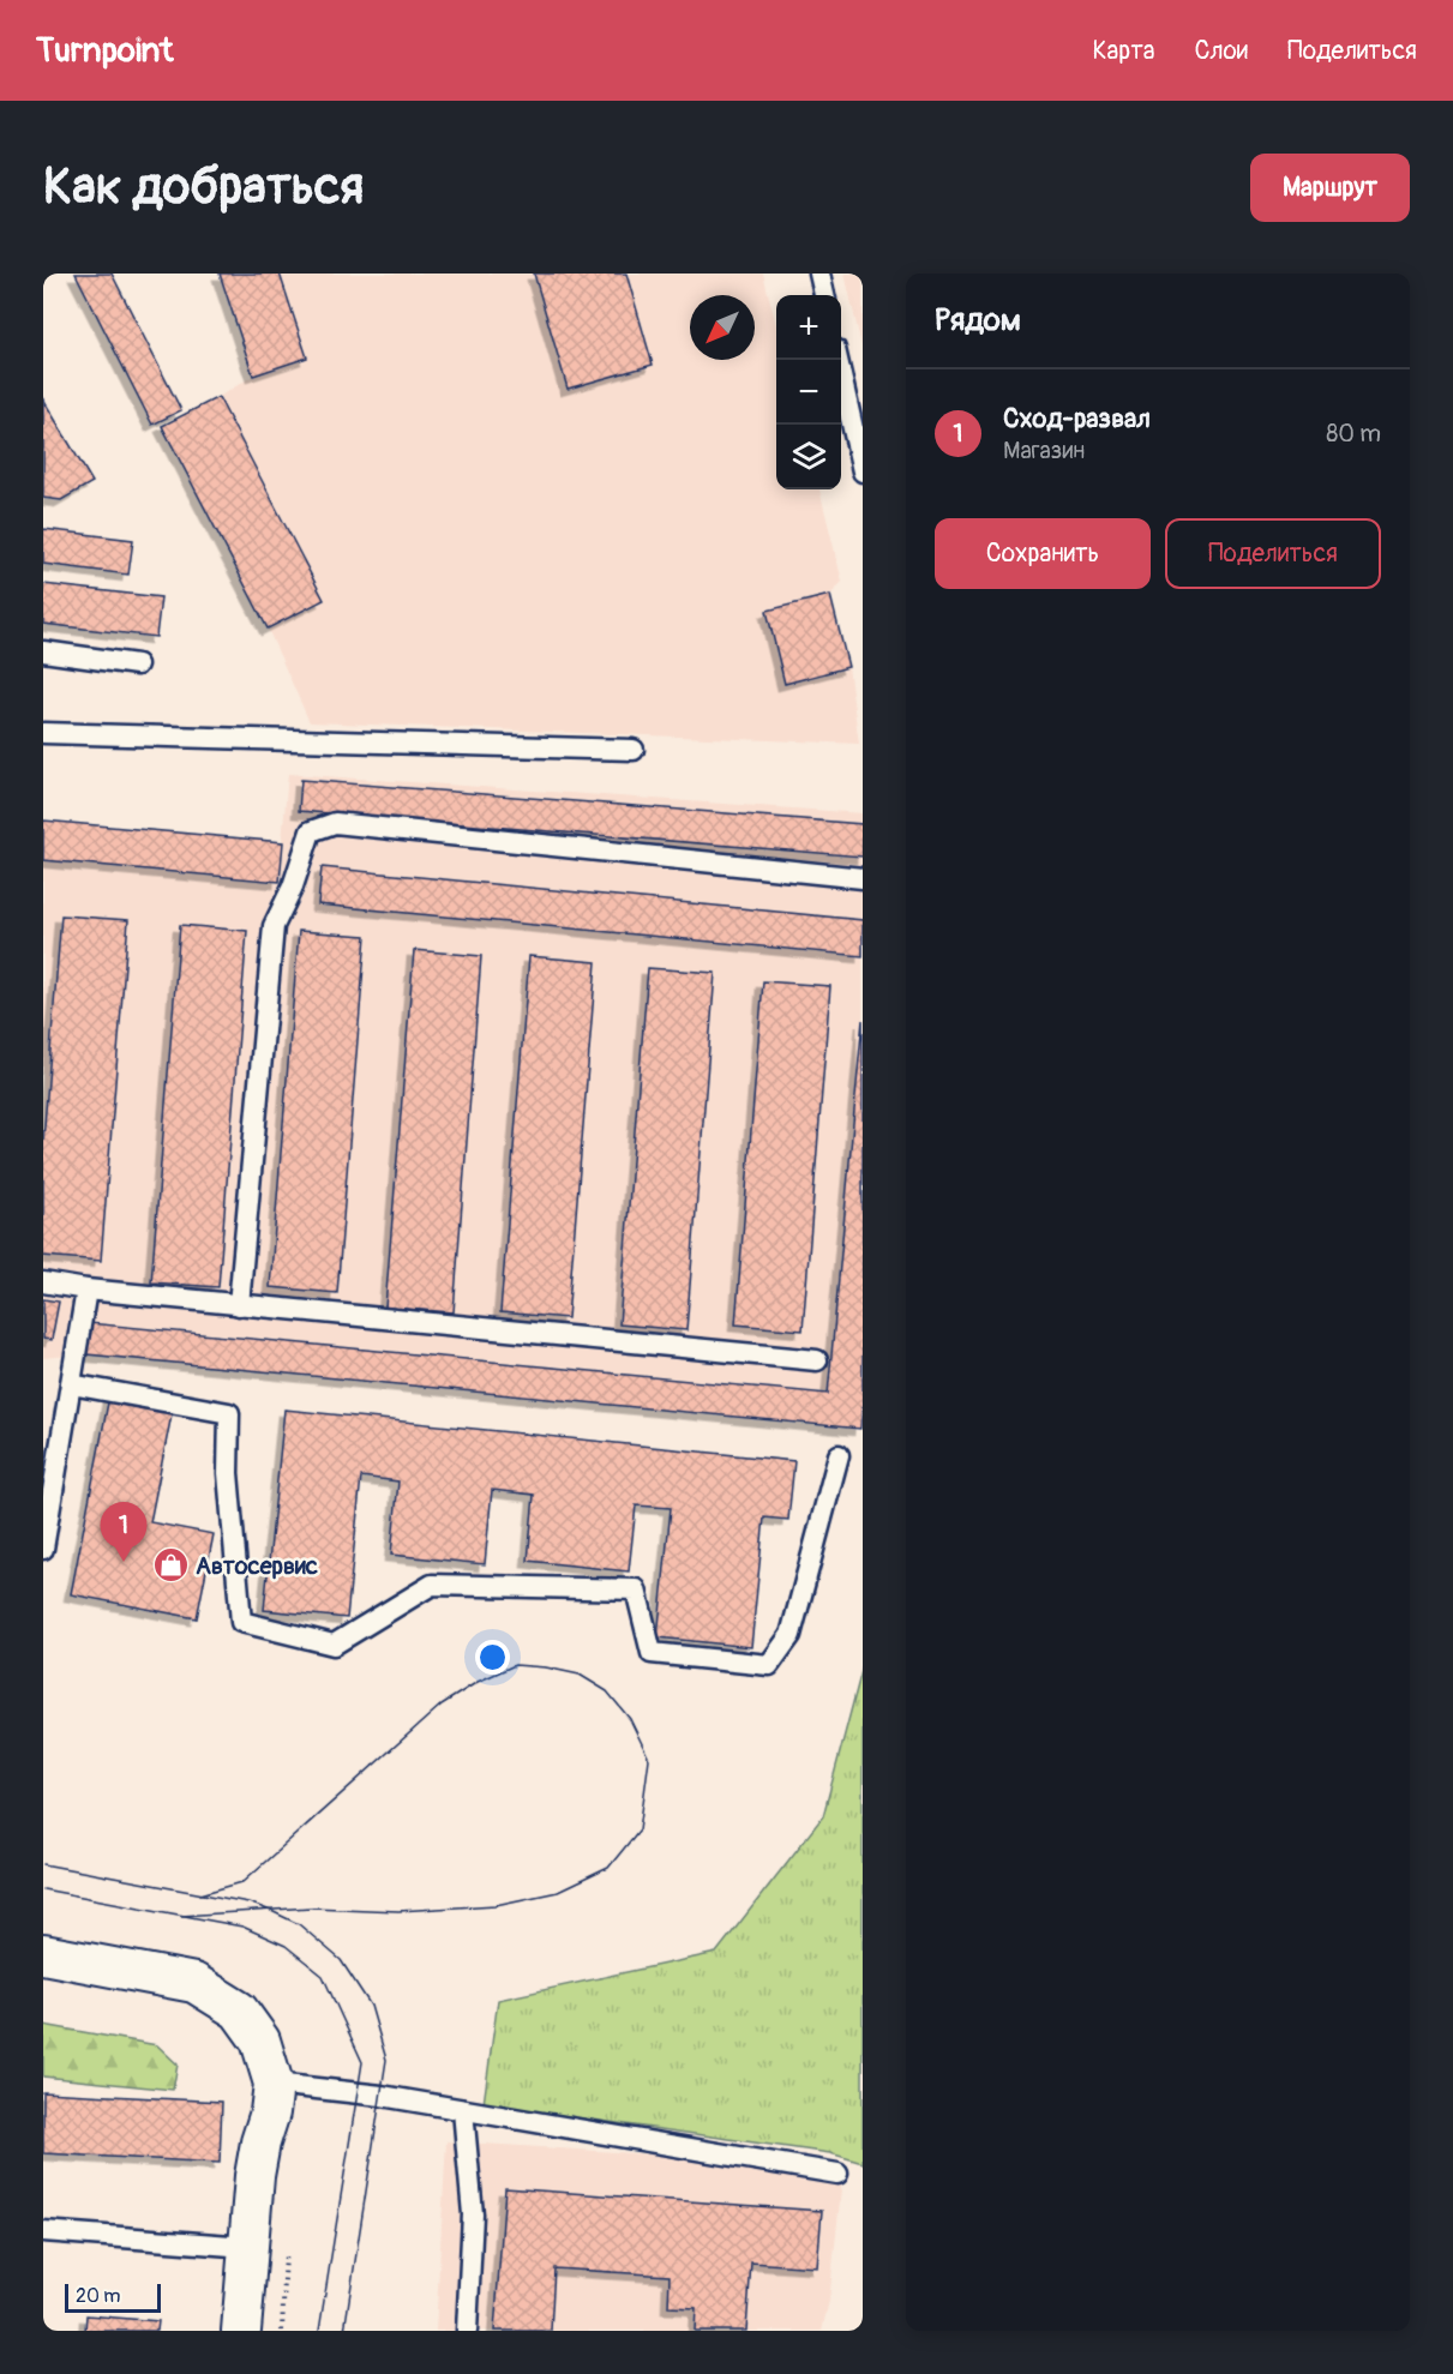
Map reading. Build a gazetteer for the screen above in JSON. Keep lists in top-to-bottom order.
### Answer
{
  "places": {
    "shop": ["Автосервис"]
  },
  "scale_bar": "20 m",
  "north": "bottom left",
  "page": {
    "header": "Turnpoint",
    "nav": ["Карта", "Слои", "Поделиться"],
    "buttons": [
      "Маршрут",
      ["Сохранить", "Поделиться"]
    ],
    "title": "Как добраться",
    "heading": "Рядом",
    "map_buttons": ["+", "−"],
    "list": [
      {
        "mark": "1",
        "name": "Сход-развал",
        "note": "Магазин",
        "value": "80 m"
      }
    ],
    "pins": "1",
    "scale": "20 m"
  }
}
